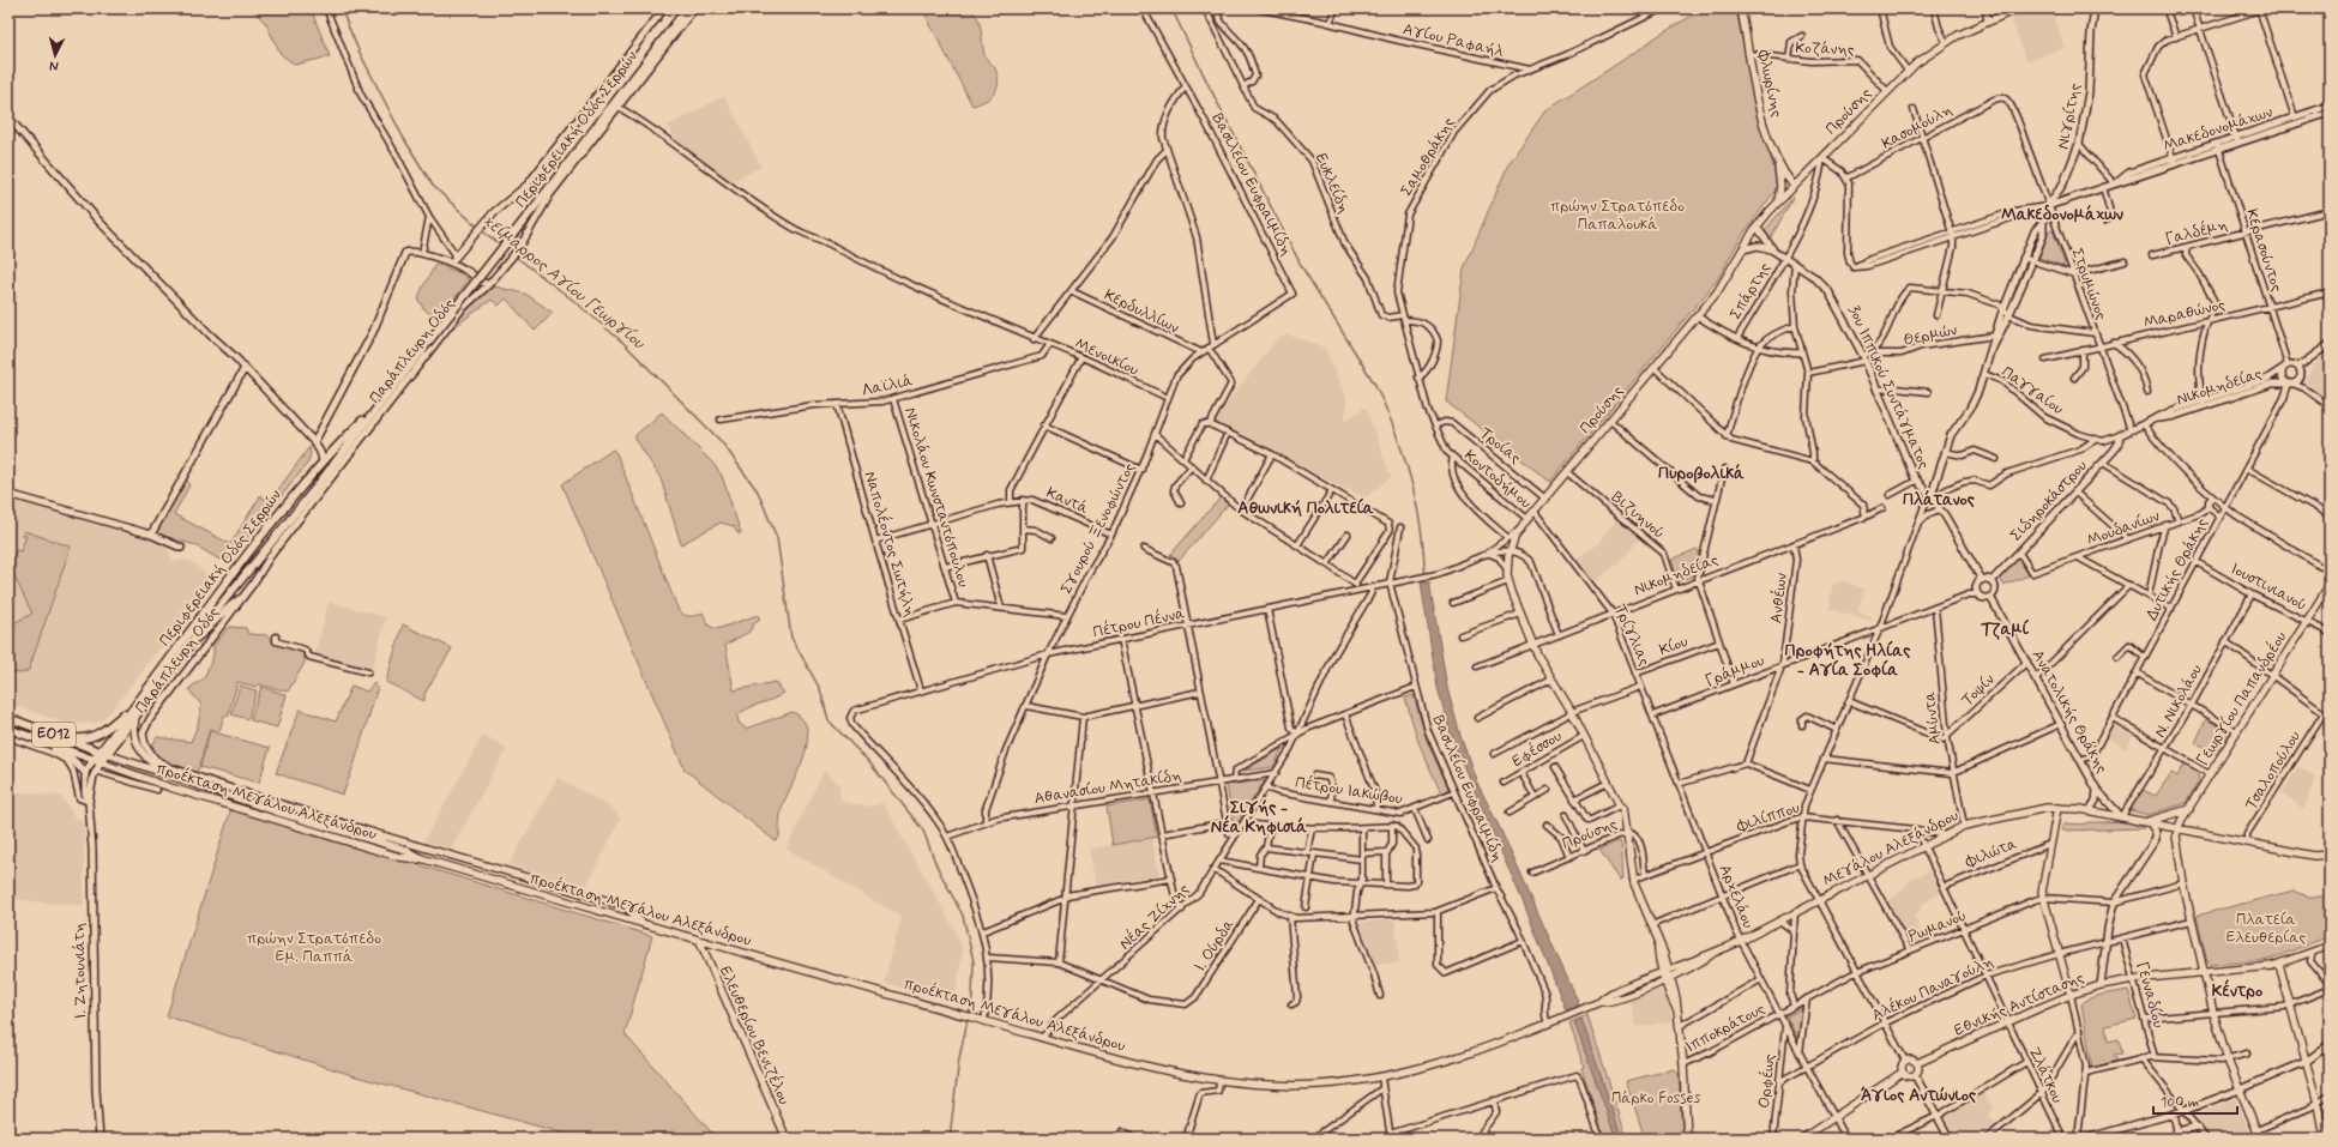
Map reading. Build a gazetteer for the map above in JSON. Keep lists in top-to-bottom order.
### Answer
{
  "streets": {
    "main road": [
      "Φλωρίνης",
      "Προύσης",
      "Περιφερειακή Οδός Σερρών",
      "Γεωργίου Παπανδρέου",
      "ΕΟ12",
      "προέκταση Μεγάλου Αλεξάνδρου",
      "Μεγάλου Αλεξάνδρου",
      "Εθνικής Αντίστασης",
      "Ελευθερίου Βενιζέλου"
    ],
    "street": [
      "Αγίου Ραφαήλ",
      "Κοζάνης",
      "Νιγρίτης",
      "Κασομούλη",
      "Μακεδονομάχων",
      "Σαμοθράκης",
      "Ευκλείδη",
      "Βασιλείου Ευφραιμίδη",
      "Γαλδέμη",
      "Κερασούντος",
      "Στρυμώνος",
      "Σπάρτης",
      "Κερδυλλίων",
      "Μαραθώνος",
      "Θερμών",
      "Παράπλευρη Οδός",
      "Μενοικίου",
      "Λαϊλιά",
      "3ου Ιππικού Συντάγματος",
      "Νικομηδείας",
      "Παγγαίου",
      "Τροίας",
      "Κοντοδήμου",
      "Νικολάου Κωνσταντόπουλου",
      "Καντά",
      "Σιδηροκάστρου",
      "Βιζυηνού",
      "Σγουρού Ξενοφώντος",
      "Μουδανίων",
      "Ναπολέοντος Σωτήλη",
      "Δυτικής Θράκης",
      "Ιουστινιανού",
      "Ανθέων",
      "Πέτρου Πέννα",
      "Τρίγλιας",
      "Κίου",
      "Γράμμου",
      "Τοψίν",
      "Ν. Νικολάου",
      "Ανατολικής Θράκης",
      "Αμύντα",
      "Εφέσσου",
      "Τσαλοπούλου",
      "Αθανασίου Μητακίδη",
      "Πέτρου Ιακώβου",
      "Φιλίππου",
      "Φιλώτα",
      "Αρχελάου",
      "Νέας Ζίχνης",
      "Ρωμανού",
      "Ι. Ούρδα",
      "Ι. Ζητουνιάτη",
      "Αλέκου Παναγούλη",
      "Γενναδίου",
      "Ιπποκράτους",
      "Ζλάτκου",
      "Ορφέως"
    ]
  },
  "crossings": [
    ["Αγίου Ραφαήλ", "Σαμοθράκης"],
    ["Κοζάνης", "Φλωρίνης"],
    ["Κοζάνης", "Προύσης"],
    ["Φλωρίνης", "Προύσης"],
    ["Προύσης", "Σπάρτης"],
    ["Προύσης", "Νικομηδείας"],
    ["Προύσης", "Τροίας"],
    ["Προύσης", "Κοντοδήμου"],
    ["Προύσης", "Βιζυηνού"],
    ["Προύσης", "Πέτρου Πέννα"],
    ["Προύσης", "Τρίγλιας"],
    ["Προύσης", "Εφέσσου"],
    ["Νιγρίτης", "Μακεδονομάχων"],
    ["Νιγρίτης", "Στρυμώνος"],
    ["Νιγρίτης", "Θερμών"],
    ["Νιγρίτης", "3ου Ιππικού Συντάγματος"],
    ["Νιγρίτης", "Παγγαίου"],
    ["Κασομούλη", "Μακεδονομάχων"],
    ["Κασομούλη", "Στρυμώνος"],
    ["Περιφερειακή Οδός Σερρών", "ΕΟ12"],
    ["Περιφερειακή Οδός Σερρών", "προέκταση Μεγάλου Αλεξάνδρου"],
    ["Μακεδονομάχων", "Κερασούντος"],
    ["Μακεδονομάχων", "Στρυμώνος"],
    ["Σαμοθράκης", "Ευκλείδη"],
    ["Βασιλείου Ευφραιμίδη", "Σγουρού Ξενοφώντος"],
    ["Βασιλείου Ευφραιμίδη", "Πέτρου Πέννα"],
    ["Βασιλείου Ευφραιμίδη", "Πέτρου Ιακώβου"],
    ["Βασιλείου Ευφραιμίδη", "προέκταση Μεγάλου Αλεξάνδρου"],
    ["Γαλδέμη", "Κερασούντος"],
    ["Κερασούντος", "Μαραθώνος"],
    ["Κερασούντος", "Νικομηδείας"],
    ["Κερασούντος", "Δυτικής Θράκης"],
    ["Στρυμώνος", "Μαραθώνος"],
    ["Στρυμώνος", "Νικομηδείας"],
    ["Σπάρτης", "3ου Ιππικού Συντάγματος"],
    ["Κερδυλλίων", "Σγουρού Ξενοφώντος"],
    ["Θερμών", "3ου Ιππικού Συντάγματος"],
    ["Παράπλευρη Οδός", "Μενοικίου"],
    ["Παράπλευρη Οδός", "προέκταση Μεγάλου Αλεξάνδρου"],
    ["Μενοικίου", "Λαϊλιά"],
    ["Μενοικίου", "Σγουρού Ξενοφώντος"],
    ["Λαϊλιά", "Νικολάου Κωνσταντόπουλου"],
    ["Λαϊλιά", "Ναπολέοντος Σωτήλη"],
    ["Νικομηδείας", "Σιδηροκάστρου"],
    ["Νικομηδείας", "Βιζυηνού"],
    ["Νικομηδείας", "Δυτικής Θράκης"],
    ["Νικομηδείας", "Ανθέων"],
    ["Νικομηδείας", "Τρίγλιας"],
    ["Νικολάου Κωνσταντόπουλου", "Καντά"],
    ["Καντά", "Σγουρού Ξενοφώντος"],
    ["Καντά", "Ναπολέοντος Σωτήλη"],
    ["Σιδηροκάστρου", "Μουδανίων"],
    ["Σιδηροκάστρου", "Γράμμου"],
    ["Σιδηροκάστρου", "Ανατολικής Θράκης"],
    ["Σγουρού Ξενοφώντος", "Πέτρου Πέννα"],
    ["Σγουρού Ξενοφώντος", "Αθανασίου Μητακίδη"],
    ["Ναπολέοντος Σωτήλη", "Πέτρου Πέννα"],
    ["Δυτικής Θράκης", "Ιουστινιανού"],
    ["Δυτικής Θράκης", "Ανατολικής Θράκης"],
    ["Ιουστινιανού", "Γεωργίου Παπανδρέου"],
    ["Ιουστινιανού", "Ν. Νικολάου"],
    ["Ανθέων", "Γράμμου"],
    ["Πέτρου Πέννα", "Αθανασίου Μητακίδη"],
    ["Πέτρου Πέννα", "Νέας Ζίχνης"],
    ["Τρίγλιας", "Κίου"],
    ["Τρίγλιας", "Γράμμου"],
    ["Τρίγλιας", "Αρχελάου"],
    ["Γράμμου", "Ανατολικής Θράκης"],
    ["Γράμμου", "Αμύντα"],
    ["Τοψίν", "Ανατολικής Θράκης"],
    ["Τοψίν", "Αμύντα"],
    ["Γεωργίου Παπανδρέου", "Τσαλοπούλου"],
    ["Γεωργίου Παπανδρέου", "Μεγάλου Αλεξάνδρου"],
    ["Ν. Νικολάου", "Ανατολικής Θράκης"],
    ["Ν. Νικολάου", "Μεγάλου Αλεξάνδρου"],
    ["Ανατολικής Θράκης", "Μεγάλου Αλεξάνδρου"],
    ["Αμύντα", "Μεγάλου Αλεξάνδρου"],
    ["ΕΟ12", "προέκταση Μεγάλου Αλεξάνδρου"],
    ["Τσαλοπούλου", "Μεγάλου Αλεξάνδρου"],
    ["Αθανασίου Μητακίδη", "Νέας Ζίχνης"],
    ["Πέτρου Ιακώβου", "Νέας Ζίχνης"],
    ["προέκταση Μεγάλου Αλεξάνδρου", "Μεγάλου Αλεξάνδρου"],
    ["προέκταση Μεγάλου Αλεξάνδρου", "Νέας Ζίχνης"],
    ["προέκταση Μεγάλου Αλεξάνδρου", "Ελευθερίου Βενιζέλου"],
    ["Φιλίππου", "Μεγάλου Αλεξάνδρου"],
    ["Φιλίππου", "Αρχελάου"],
    ["Φιλίππου", "Ζλάτκου"],
    ["Μεγάλου Αλεξάνδρου", "Αρχελάου"],
    ["Μεγάλου Αλεξάνδρου", "Ζλάτκου"],
    ["Φιλώτα", "Ζλάτκου"],
    ["Αρχελάου", "Ρωμανού"],
    ["Αρχελάου", "Αλέκου Παναγούλη"],
    ["Αρχελάου", "Ιπποκράτους"],
    ["Αρχελάου", "Ορφέως"],
    ["Νέας Ζίχνης", "Ι. Ούρδα"],
    ["Ρωμανού", "Ιπποκράτους"],
    ["Ρωμανού", "Ζλάτκου"],
    ["Αλέκου Παναγούλη", "Γενναδίου"],
    ["Αλέκου Παναγούλη", "Ζλάτκου"],
    ["Αλέκου Παναγούλη", "Ορφέως"],
    ["Γενναδίου", "Εθνικής Αντίστασης"],
    ["Εθνικής Αντίστασης", "Ζλάτκου"]
  ],
  "districts": [
    "Μακεδονομάχων",
    "Πυροβολικά",
    "Πλάτανος",
    "Αθωνική Πολιτεία",
    "Τζαμί",
    "Προφήτης Ηλίας - Αγία Σοφία",
    "Σιγής - Νέα Κηφισιά",
    "Κέντρο",
    "Άγιος Αντώνιος"
  ],
  "water": ["χείμαρρος Αγίου Γεωργίου"],
  "parks": [
    "πρώην Στρατόπεδο Παπαλουκά",
    "Πλατεία Ελευθερίας",
    "πρώην Στρατόπεδο Εμ. Παππά",
    "Πάρκο Fosses"
  ],
  "scale_bar": "100 m",
  "north": "bottom"
}
